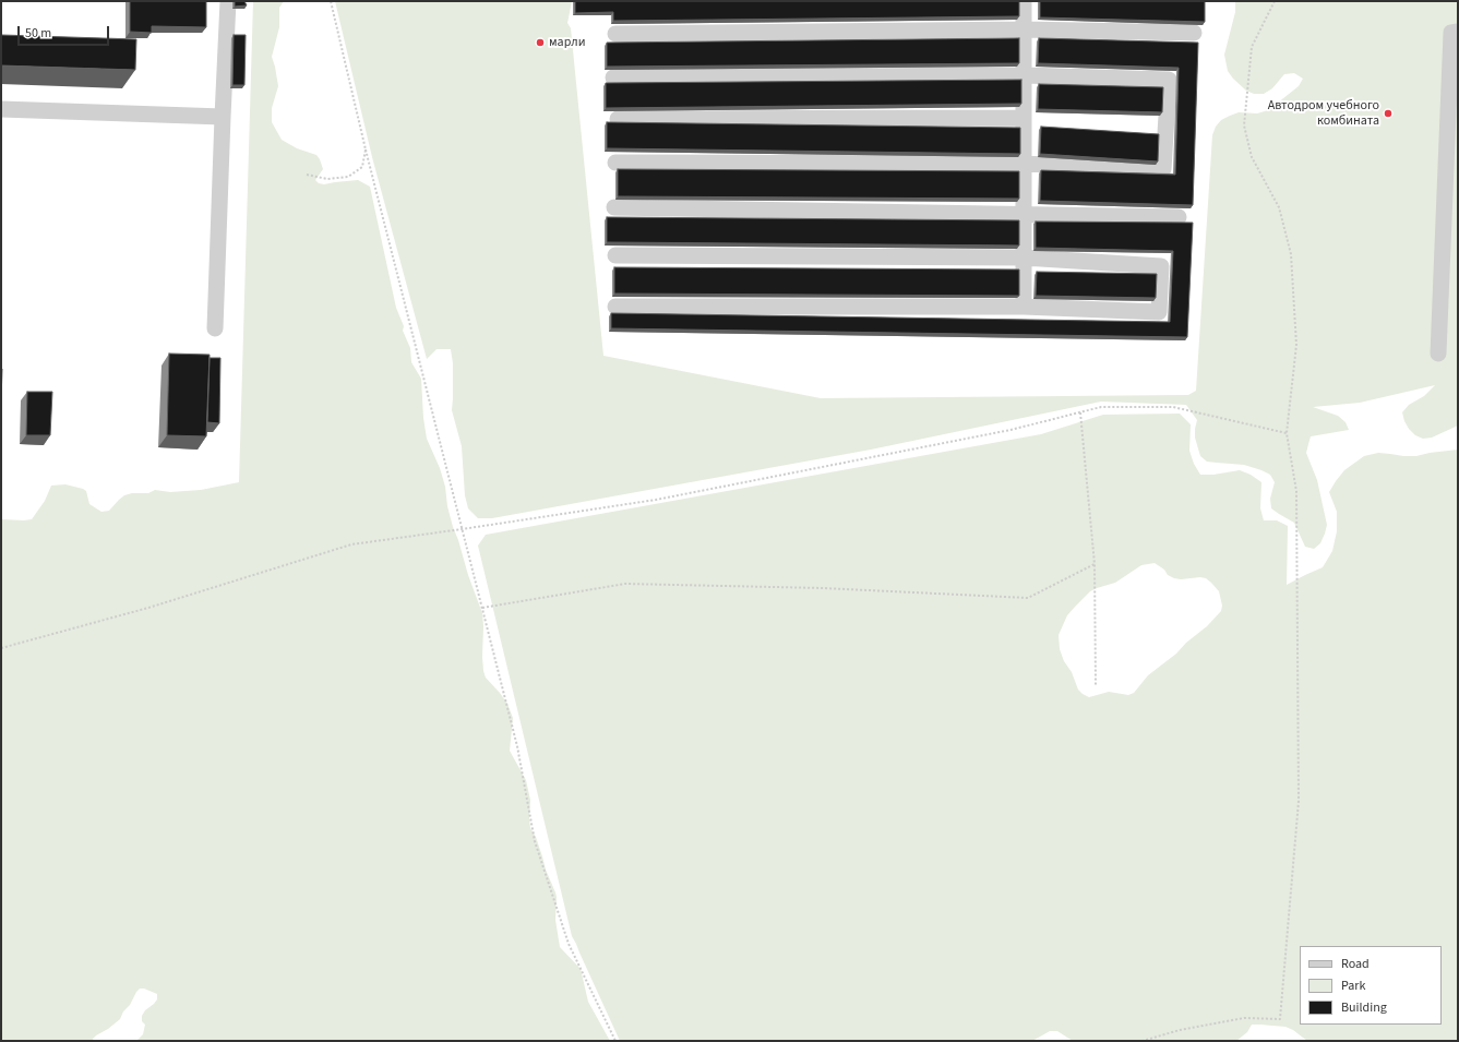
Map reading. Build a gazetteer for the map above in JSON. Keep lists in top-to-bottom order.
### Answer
{
  "places": ["марли", "Автодром учебного комбината"],
  "legend": ["Road", "Park", "Building"],
  "scale_bar": "50 m"
}
